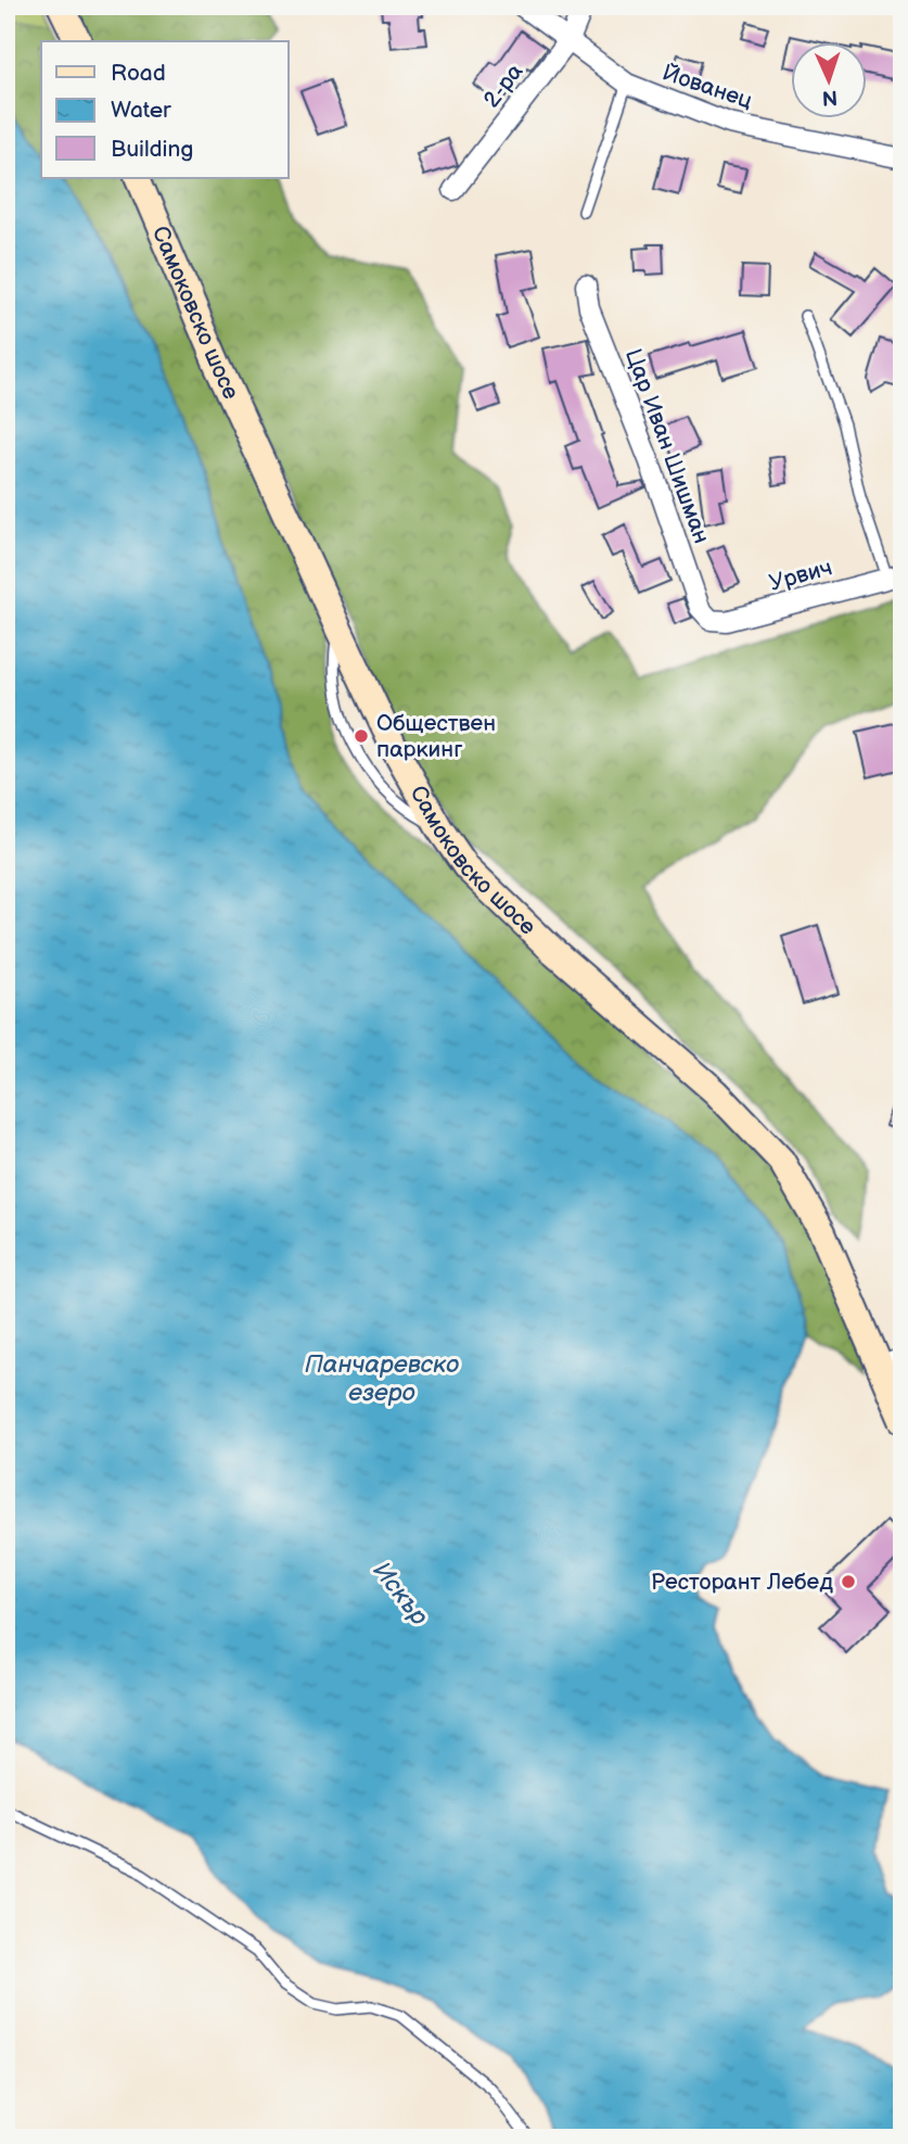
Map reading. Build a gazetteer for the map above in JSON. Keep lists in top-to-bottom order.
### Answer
{
  "streets": {
    "main road": ["Самоковско шосе"],
    "street": [
      "2-ра",
      "Йованец",
      "Цар Иван Шишман",
      "Урвич"
    ]
  },
  "crossings": [
    ["2-ра", "Йованец"],
    ["Цар Иван Шишман", "Урвич"]
  ],
  "water": ["Панчаревско езеро", "Искър"],
  "places": ["Обществен паркинг", "Ресторант Лебед"],
  "legend": ["Road", "Water", "Building"],
  "north": "bottom"
}
